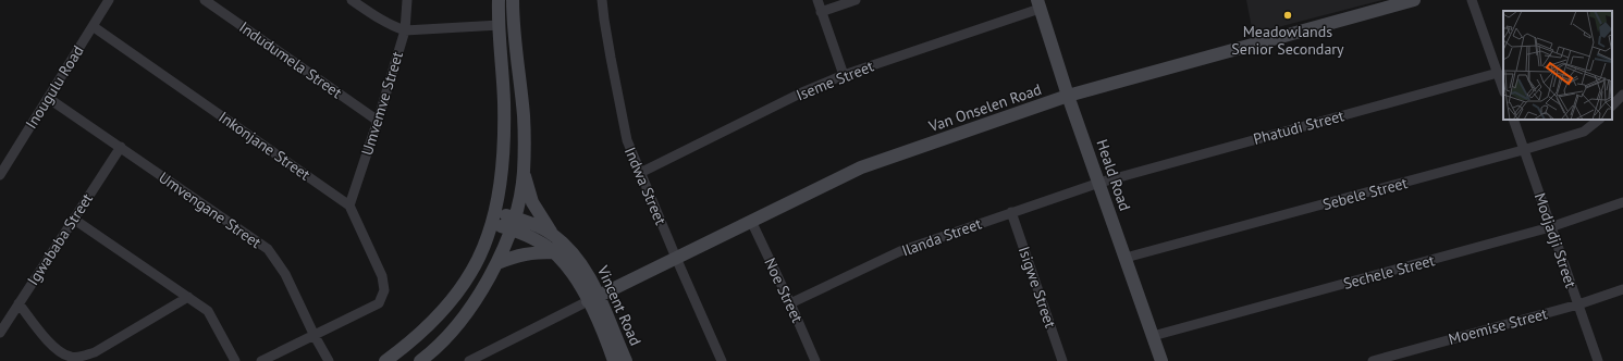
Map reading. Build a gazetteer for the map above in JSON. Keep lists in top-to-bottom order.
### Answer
{
  "streets": {
    "main road": ["Van Onselen Road", "Heald Road", "Vincent Road"],
    "street": [
      "Indudumela Street",
      "Iseme Street",
      "Inougulu Road",
      "Umvemve Street",
      "Phatudi Street",
      "Inkonjane Street",
      "Indwa Street",
      "Sebele Street",
      "Umvengane Street",
      "Ilanda Street",
      "Igwababa Street",
      "Modjadji Street",
      "Sechele Street",
      "Isigwe Street",
      "Noe Street",
      "Moemise Street"
    ]
  },
  "crossings": [
    ["Indudumela Street", "Umvemve Street"],
    ["Iseme Street", "Heald Road"],
    ["Iseme Street", "Indwa Street"],
    ["Inougulu Road", "Inkonjane Street"],
    ["Inougulu Road", "Umvengane Street"],
    ["Umvemve Street", "Inkonjane Street"],
    ["Van Onselen Road", "Heald Road"],
    ["Van Onselen Road", "Indwa Street"],
    ["Van Onselen Road", "Noe Street"],
    ["Van Onselen Road", "Vincent Road"],
    ["Phatudi Street", "Heald Road"],
    ["Phatudi Street", "Ilanda Street"],
    ["Heald Road", "Sebele Street"],
    ["Heald Road", "Ilanda Street"],
    ["Heald Road", "Sechele Street"],
    ["Sebele Street", "Modjadji Street"],
    ["Umvengane Street", "Igwababa Street"],
    ["Ilanda Street", "Isigwe Street"],
    ["Ilanda Street", "Noe Street"],
    ["Modjadji Street", "Sechele Street"],
    ["Modjadji Street", "Moemise Street"]
  ],
  "places": ["Meadowlands Senior Secondary"]
}
